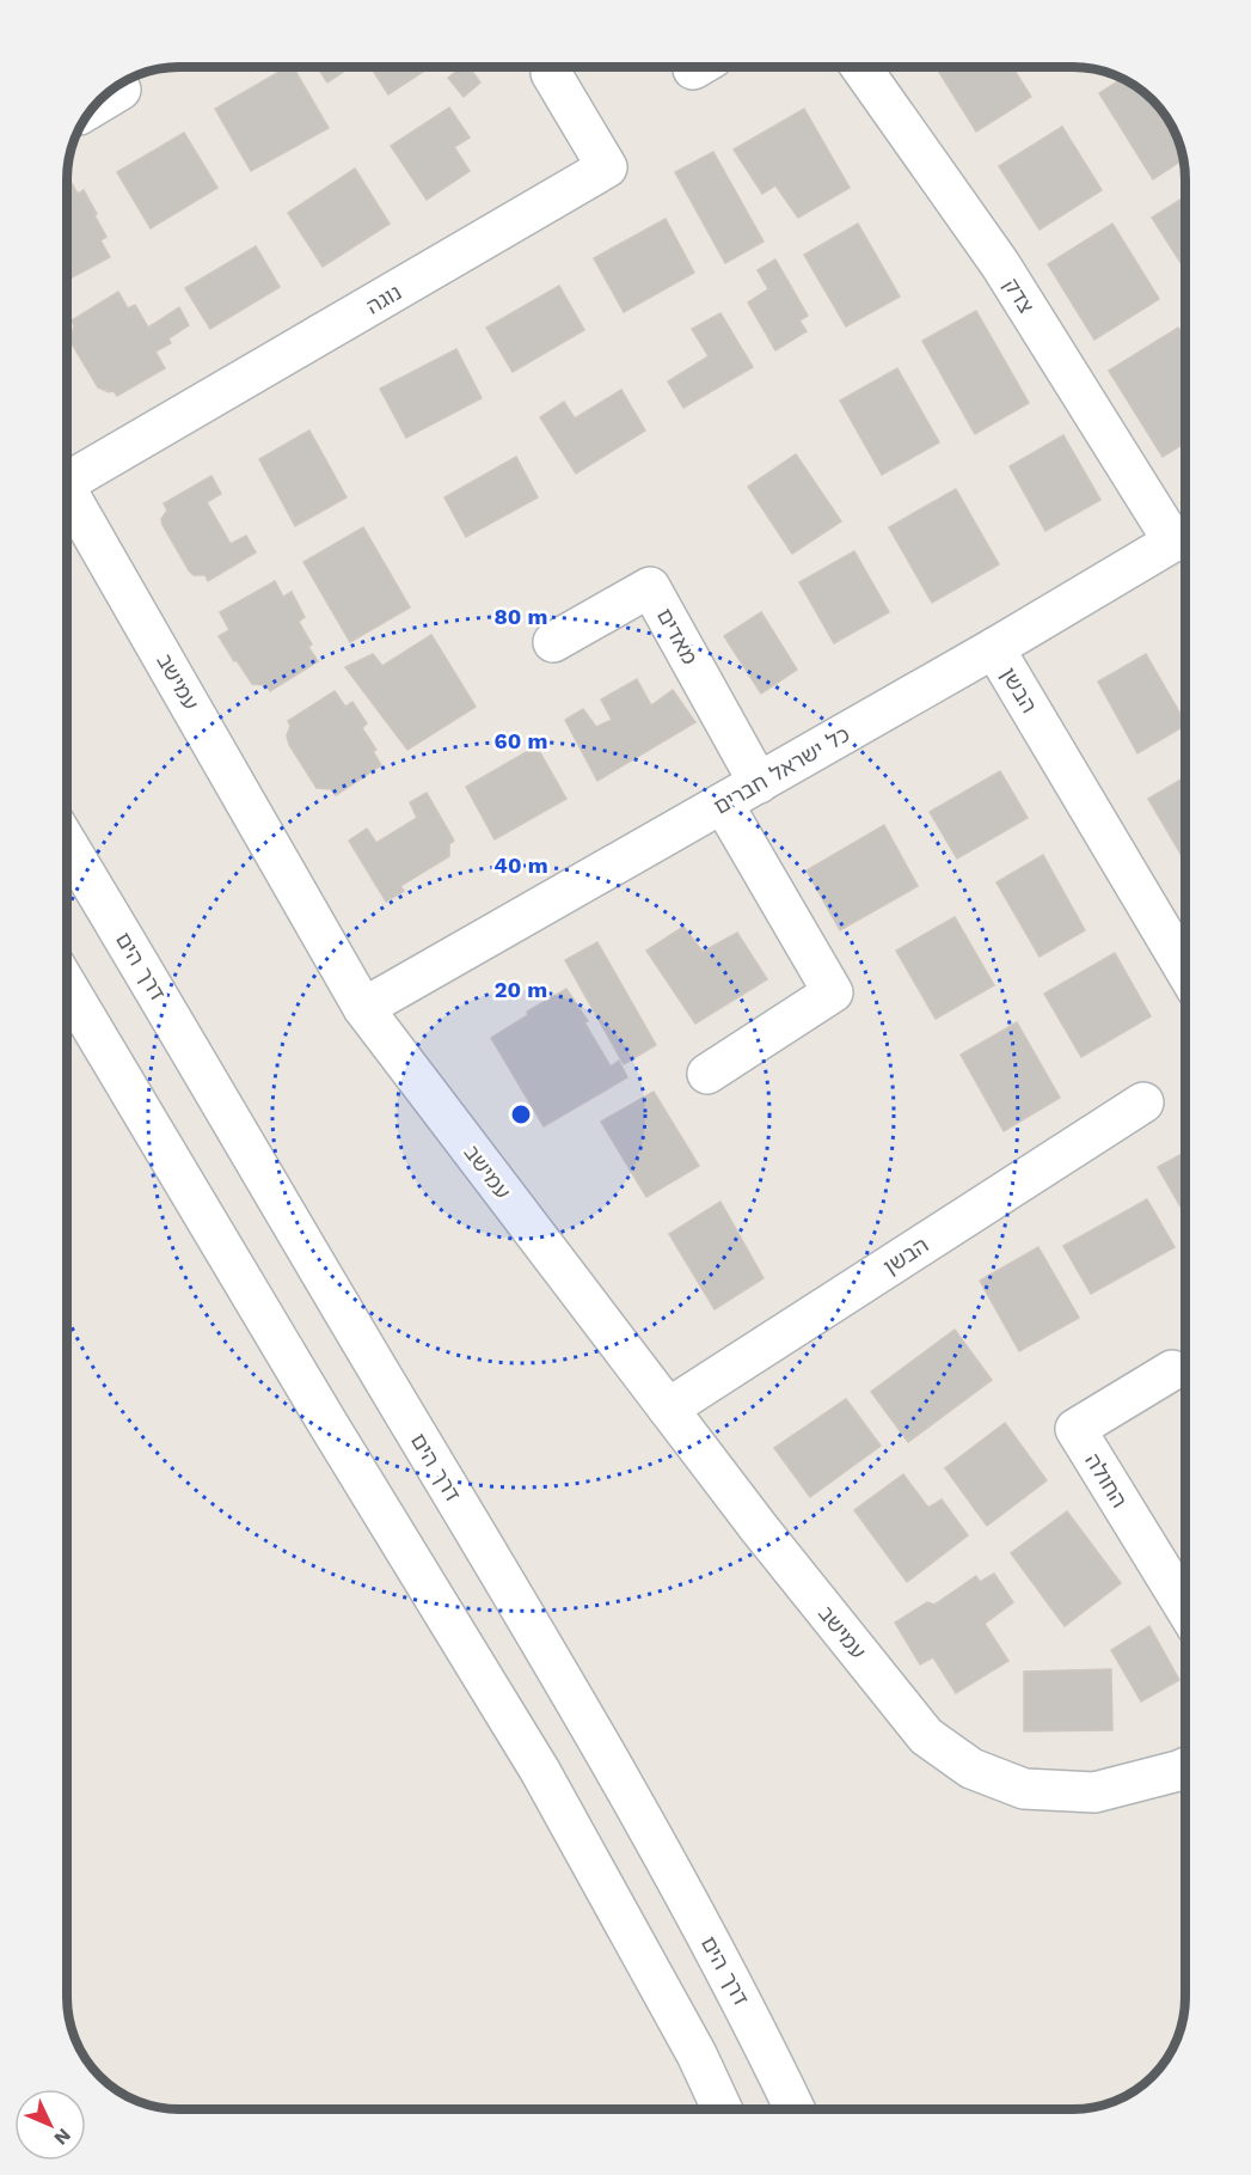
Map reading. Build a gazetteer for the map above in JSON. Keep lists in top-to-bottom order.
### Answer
{
  "streets": {
    "street": [
      "צדק",
      "נוגה",
      "מאדים",
      "עמישב",
      "הבשן",
      "כל ישראל חברים",
      "דרך הים",
      "החולה"
    ]
  },
  "crossings": [
    ["צדק", "כל ישראל חברים"],
    ["מאדים", "כל ישראל חברים"],
    ["עמישב", "הבשן"],
    ["עמישב", "כל ישראל חברים"],
    ["הבשן", "כל ישראל חברים"]
  ],
  "north": "bottom right",
  "rings": [
    "80 m",
    "60 m",
    "40 m",
    "20 m"
  ]
}
